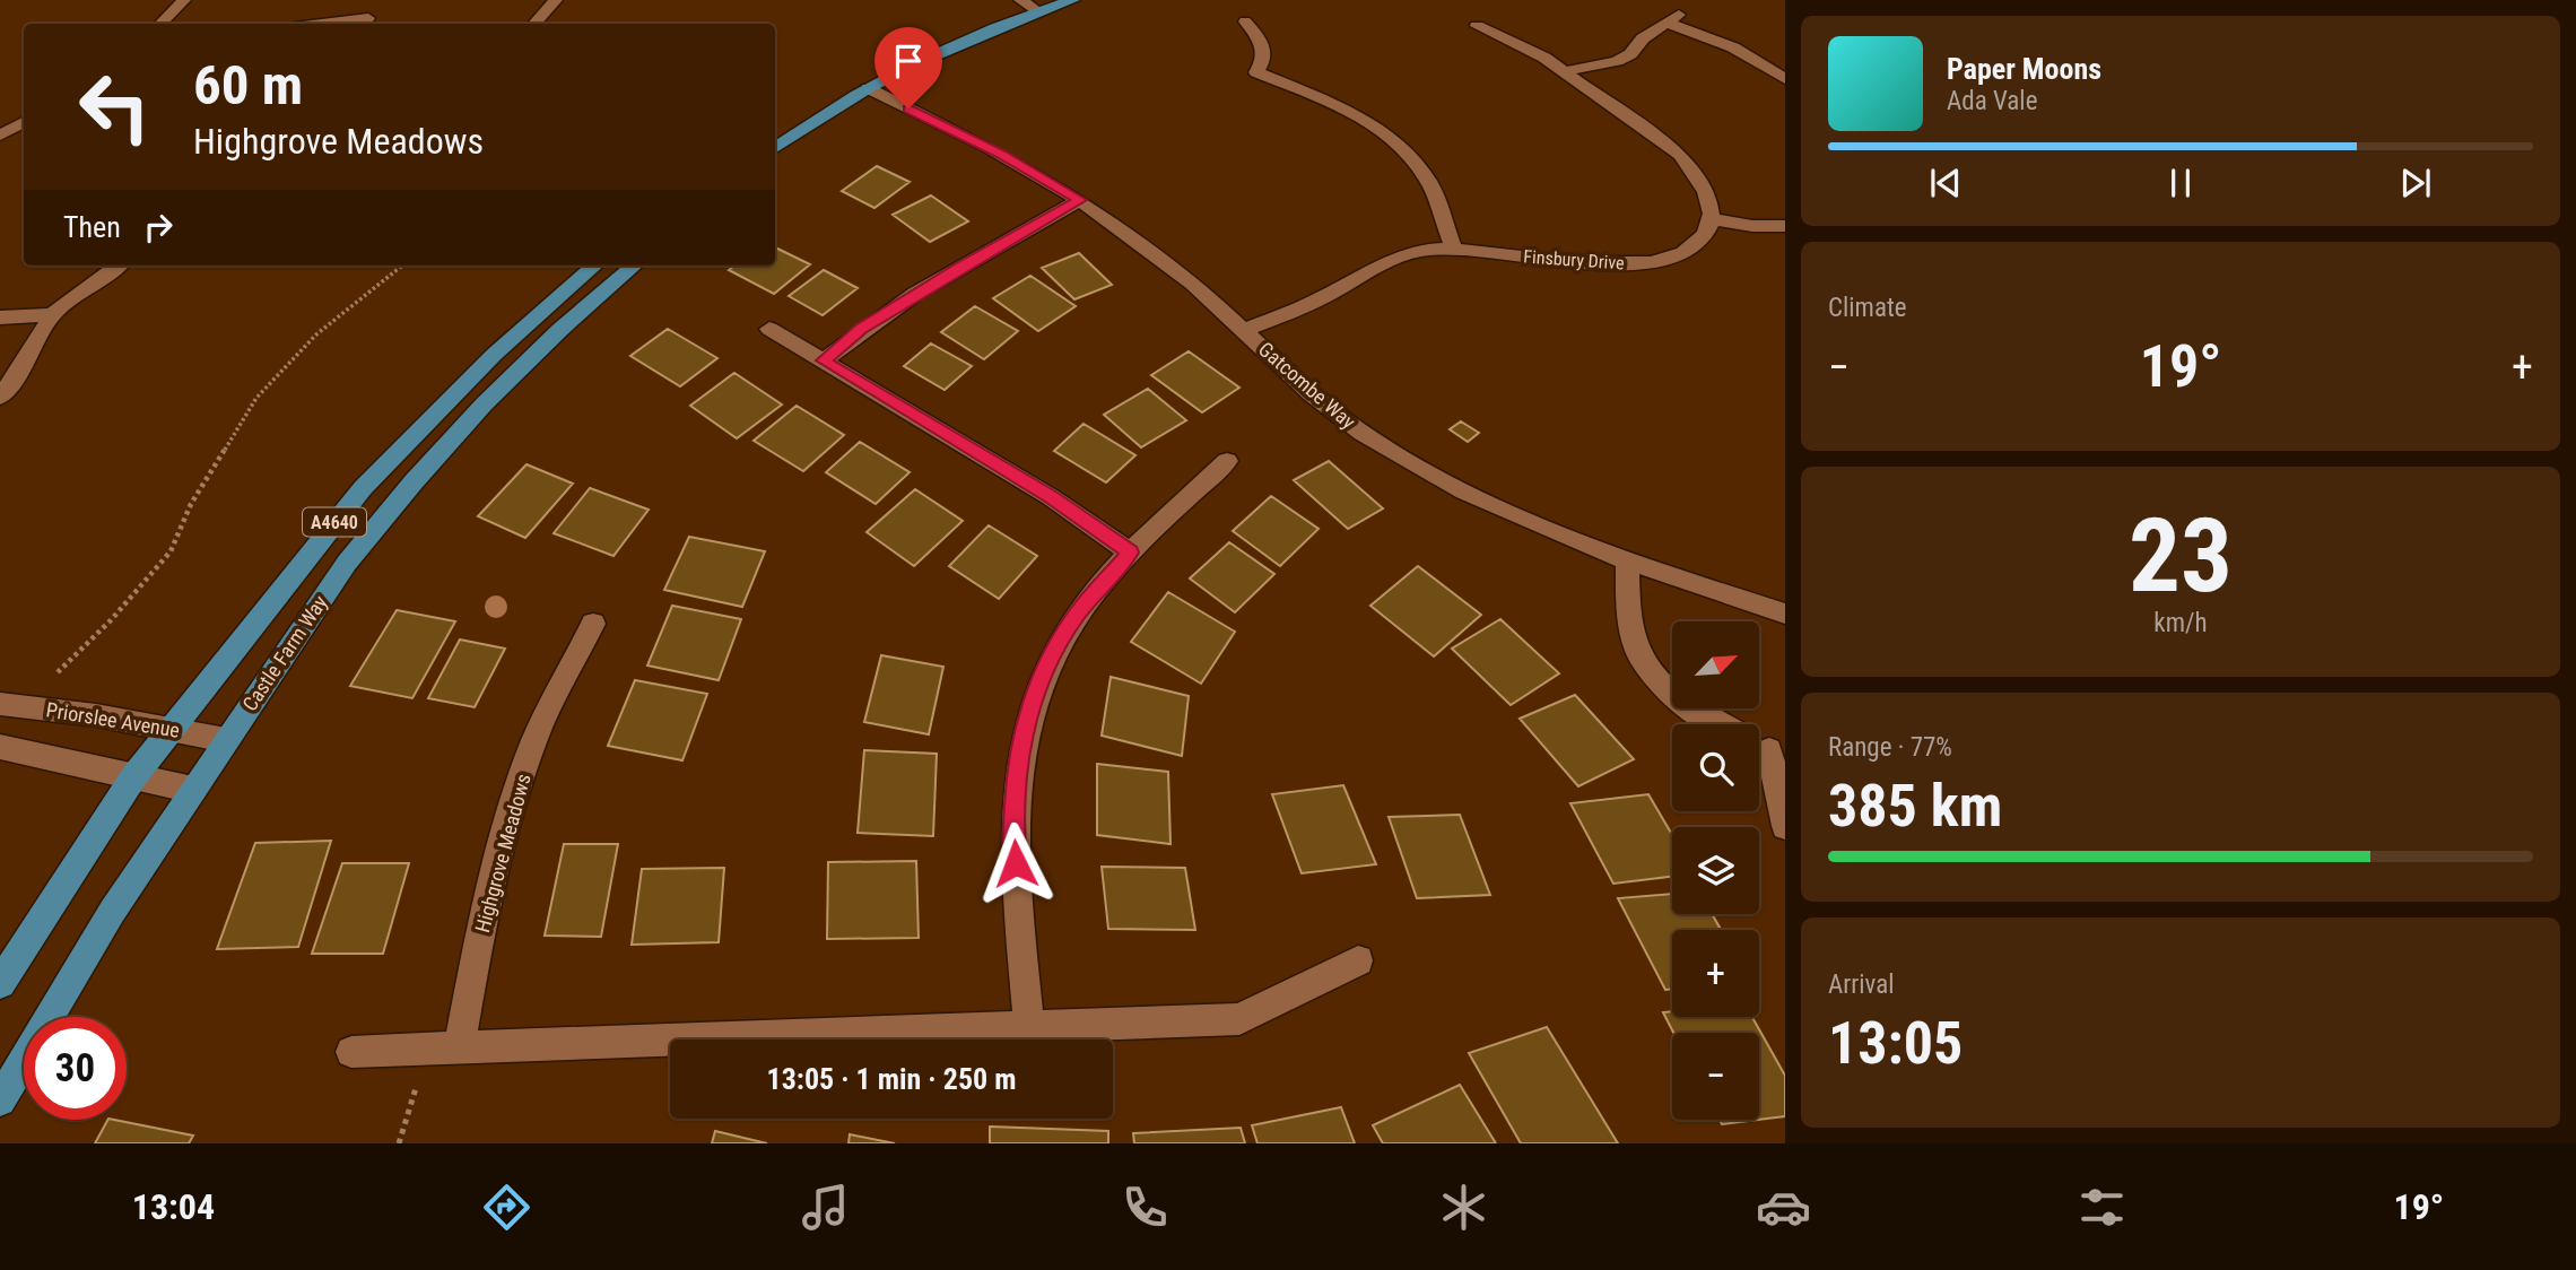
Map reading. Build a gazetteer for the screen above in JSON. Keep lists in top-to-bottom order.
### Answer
{
  "streets": {
    "main road": ["A4640", "Castle Farm Way"],
    "street": [
      "Finsbury Drive",
      "Gatcombe Way",
      "Priorslee Avenue",
      "Highgrove Meadows"
    ]
  },
  "crossings": [
    ["Finsbury Drive", "Gatcombe Way"],
    ["Castle Farm Way", "Priorslee Avenue"]
  ],
  "north": "top right",
  "page": {
    "turn": ["60 m", "Highgrove Meadows"],
    "song": ["Paper Moons", "Ada Vale"],
    "then": "Then",
    "tile": [
      "Climate",
      ["23", "km/h"],
      ["Range · 77%", "385 km"],
      ["Arrival", "13:05"]
    ],
    "heat": ["−", "19°", "+"],
    "map_buttons": ["+", "−"],
    "limit": "30",
    "trip": "13:05 · 1 min · 250 m",
    "tabs": ["13:04", "19°"]
  }
}
